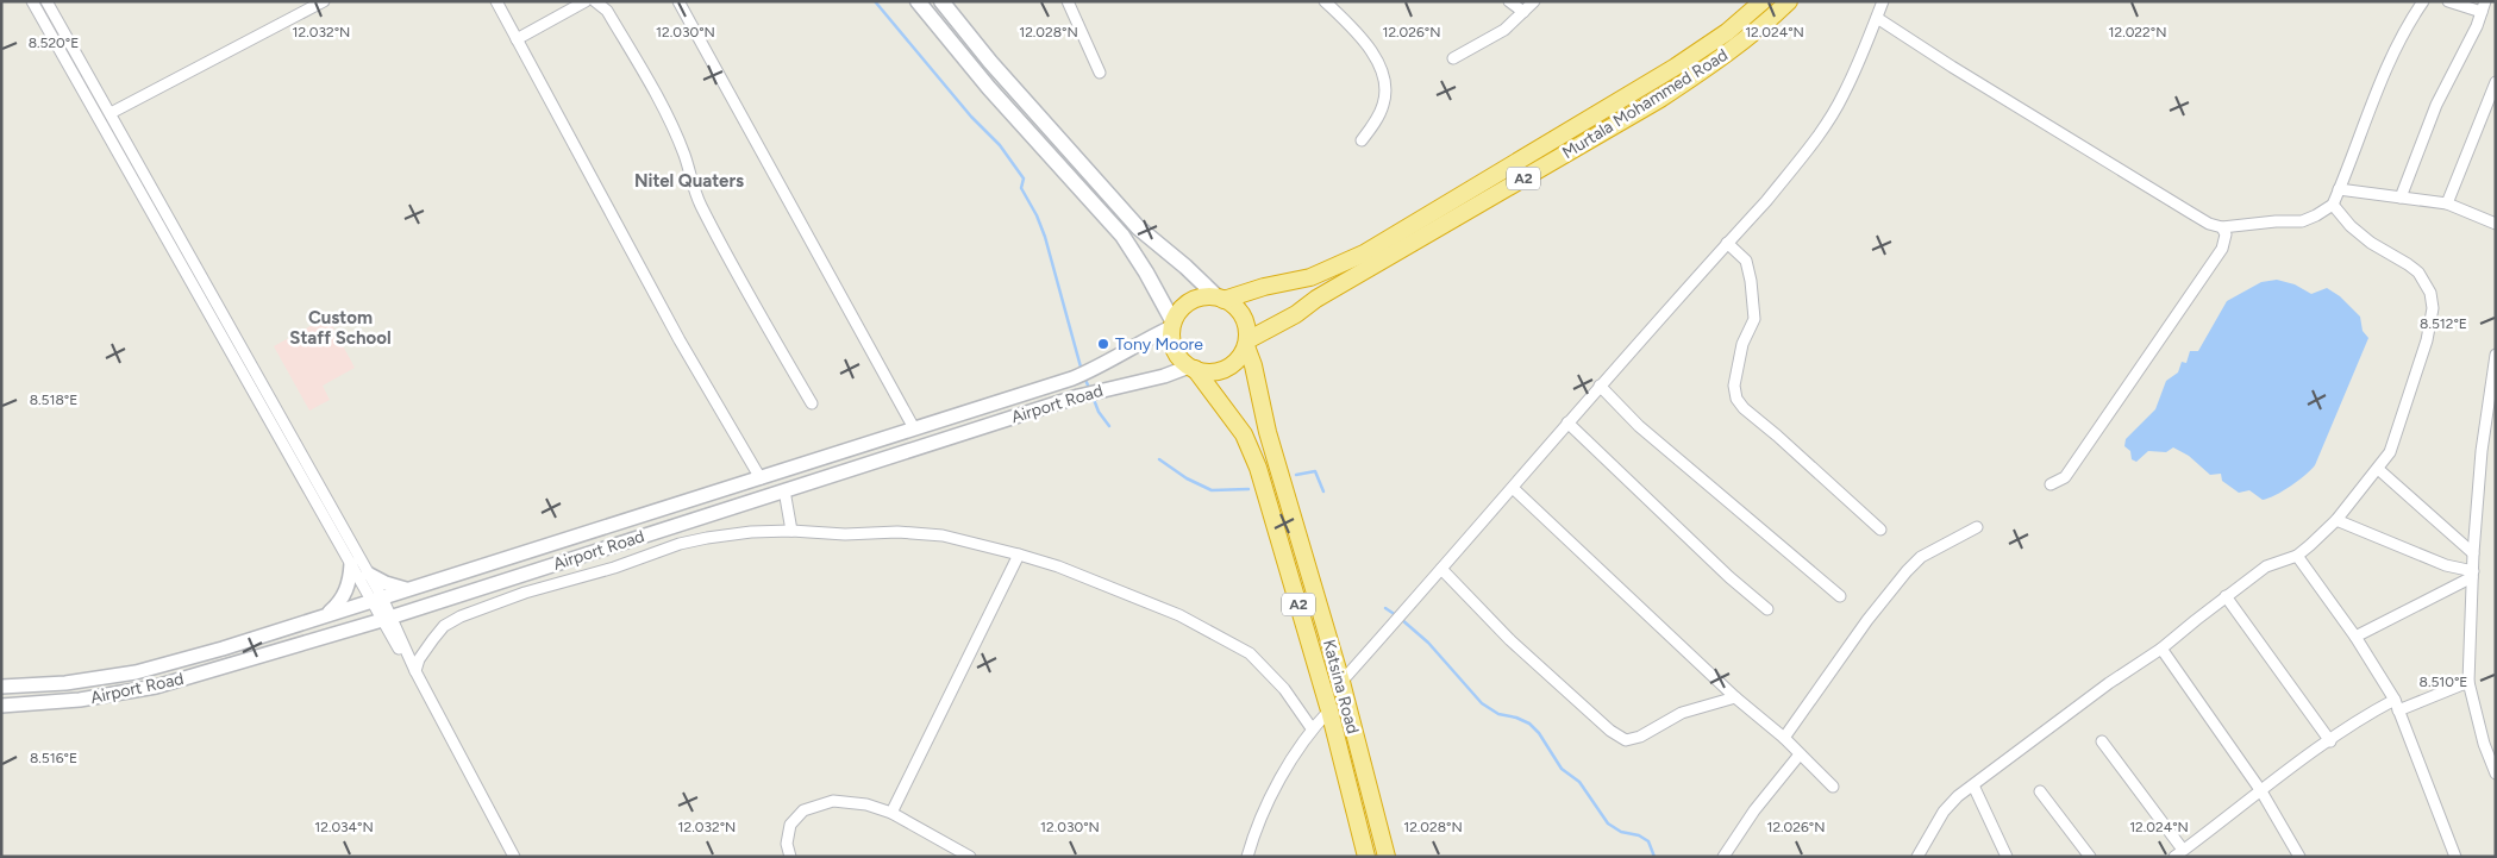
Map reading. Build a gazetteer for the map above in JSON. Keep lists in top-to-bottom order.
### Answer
{
  "streets": {
    "highway": ["Murtala Mohammed Road", "A2", "Katsina Road"],
    "street": ["Airport Road"]
  },
  "crossings": [
    ["Murtala Mohammed Road", "A2"],
    ["Murtala Mohammed Road", "Airport Road"],
    ["Murtala Mohammed Road", "Katsina Road"],
    ["A2", "Airport Road"],
    ["A2", "Katsina Road"],
    ["Airport Road", "Katsina Road"]
  ],
  "districts": ["Nitel Quaters", "Custom Staff School"],
  "places": ["Tony Moore"],
  "coordinates": [
    "12.032°N",
    "12.030°N",
    "12.028°N",
    "12.026°N",
    "12.024°N",
    "12.022°N",
    "8.520°E",
    "8.512°E",
    "8.518°E",
    "8.510°E",
    "8.516°E",
    "12.034°N"
  ]
}
